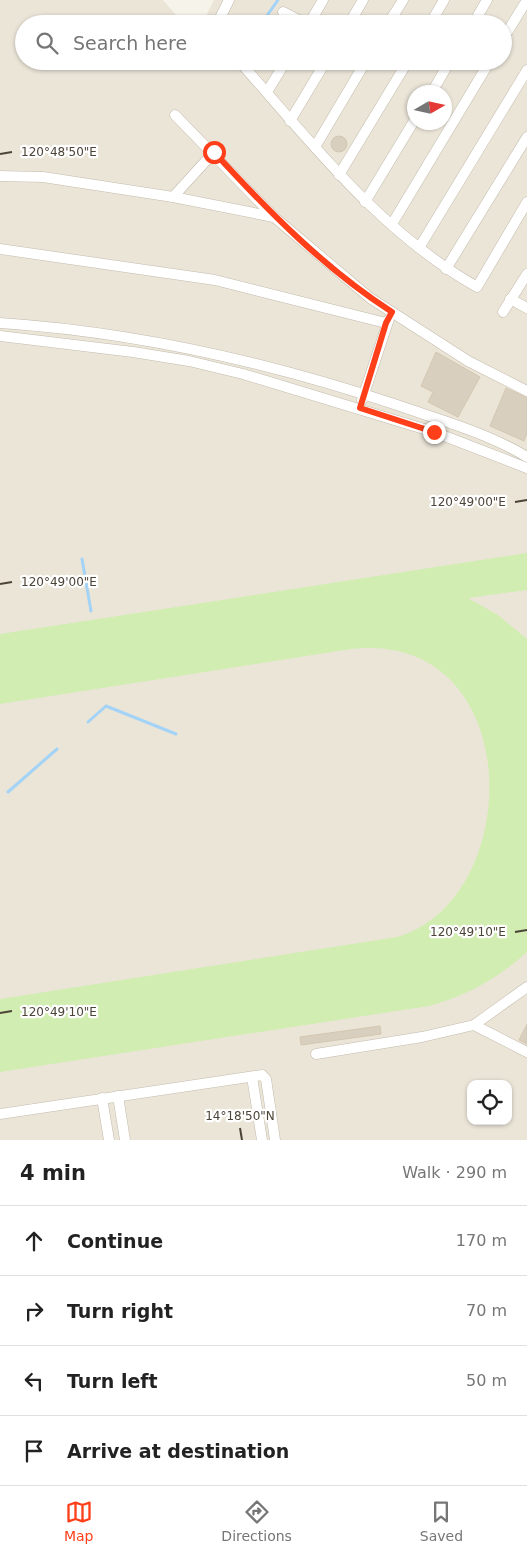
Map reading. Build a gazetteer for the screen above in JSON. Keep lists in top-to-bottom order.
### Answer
{
  "north": "right",
  "page": {
    "search": "Search here",
    "heading": ["4 min", "Walk · 290 m"],
    "list": [
      ["Continue", "170 m"],
      ["Turn right", "70 m"],
      ["Turn left", "50 m"],
      "Arrive at destination"
    ],
    "nav": ["Map", "Directions", "Saved"]
  },
  "coordinates": [
    "120°48'50\"E",
    "120°49'00\"E",
    "120°49'10\"E",
    "14°18'50\"N"
  ]
}
